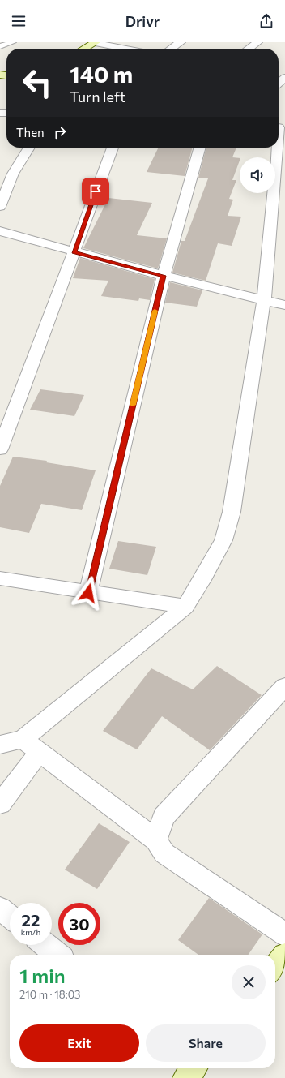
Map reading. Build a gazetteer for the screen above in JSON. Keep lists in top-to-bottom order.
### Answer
{
  "page": {
    "header": "Drivr",
    "turn": ["140 m", "Turn left"],
    "then": "Then",
    "speed": "22 km/h",
    "limit": "30",
    "heading": ["1 min", "210 m · 18:03"],
    "buttons": ["Exit", "Share"]
  }
}
